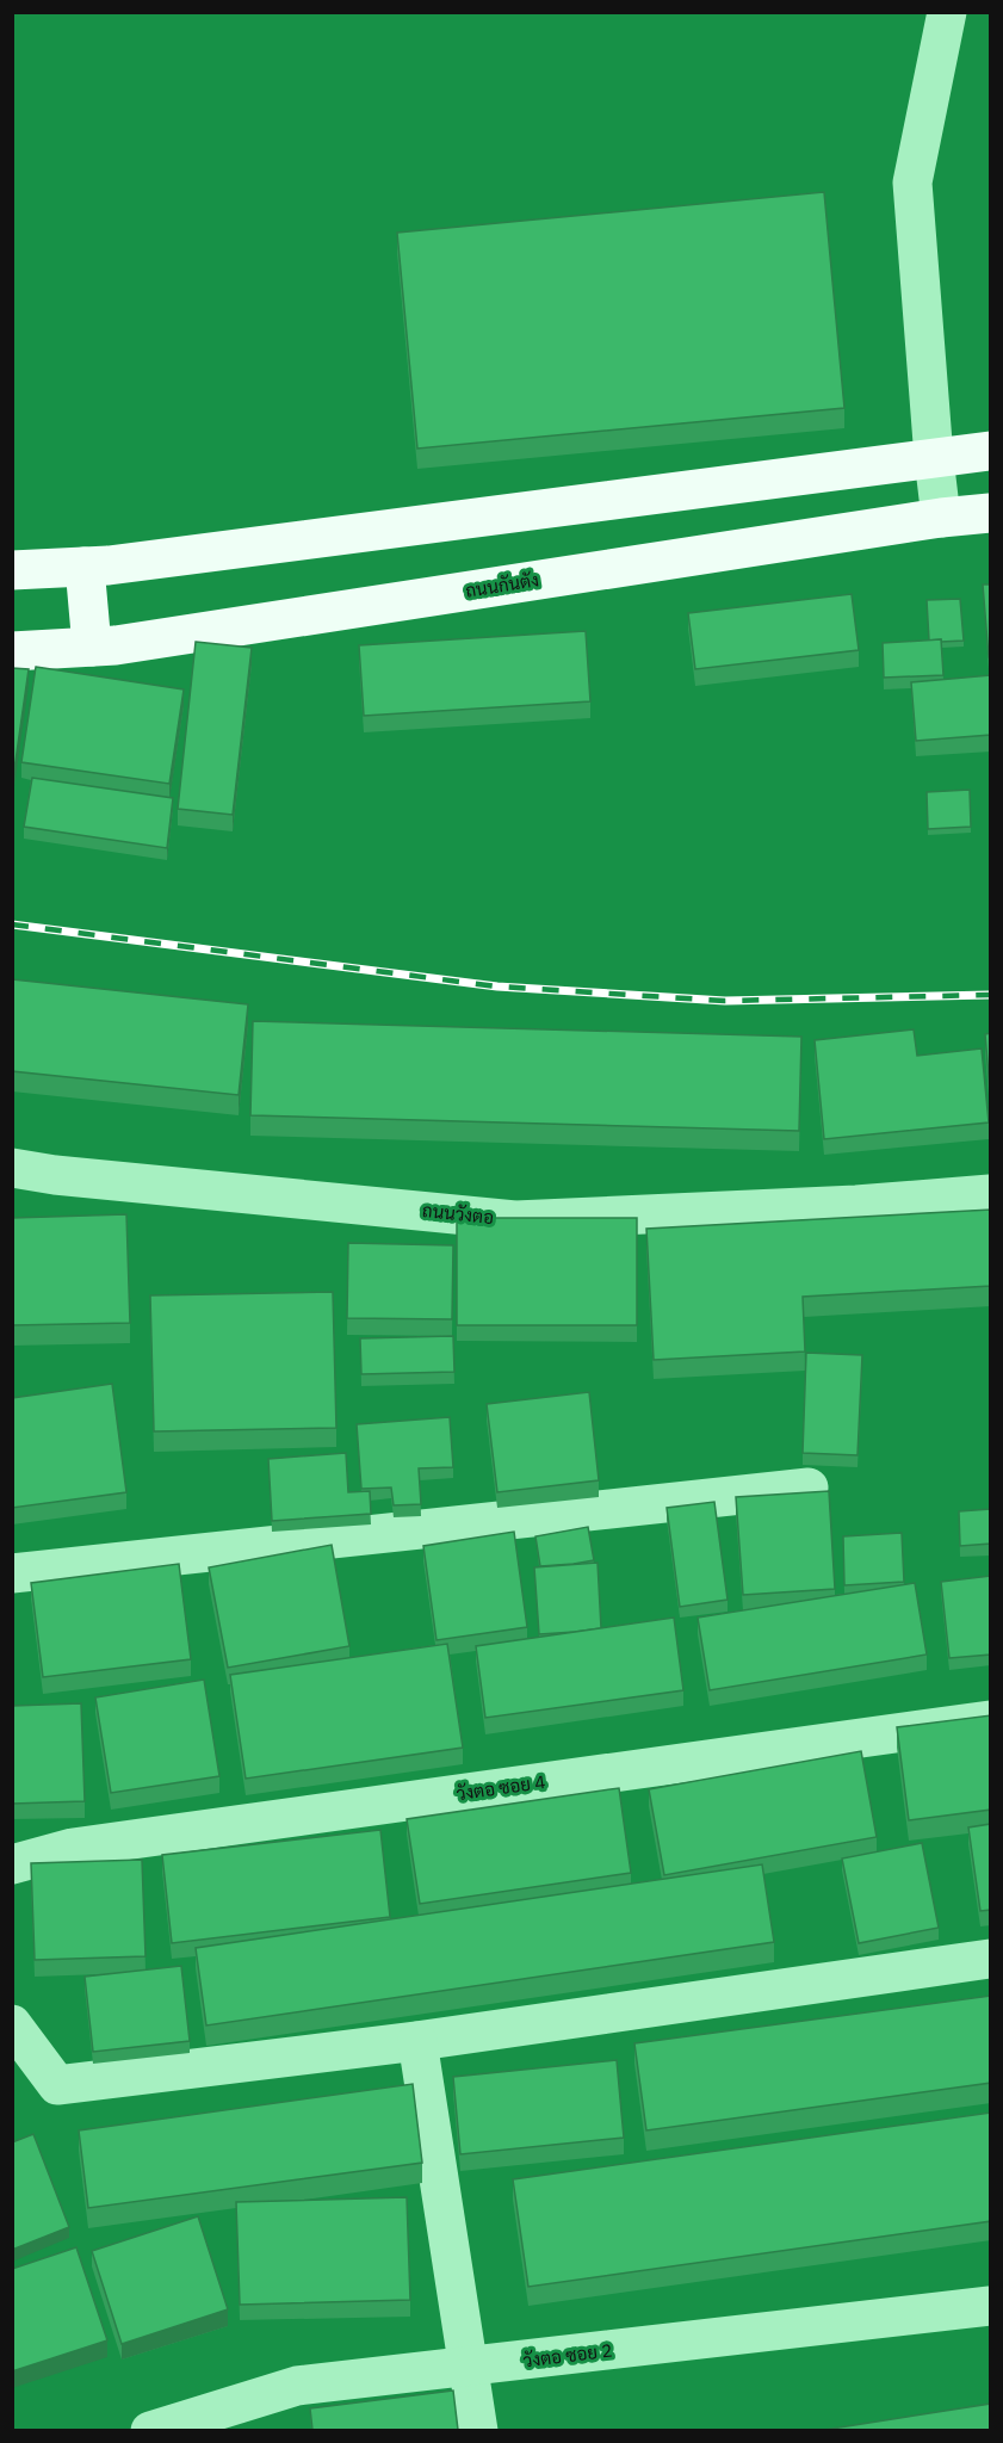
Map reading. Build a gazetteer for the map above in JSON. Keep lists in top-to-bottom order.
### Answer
{
  "streets": {
    "main road": ["ถนนกันตัง"],
    "street": ["ถนนวังตอ", "วังตอ ซอย 4", "วังตอ ซอย 2"]
  }
}
